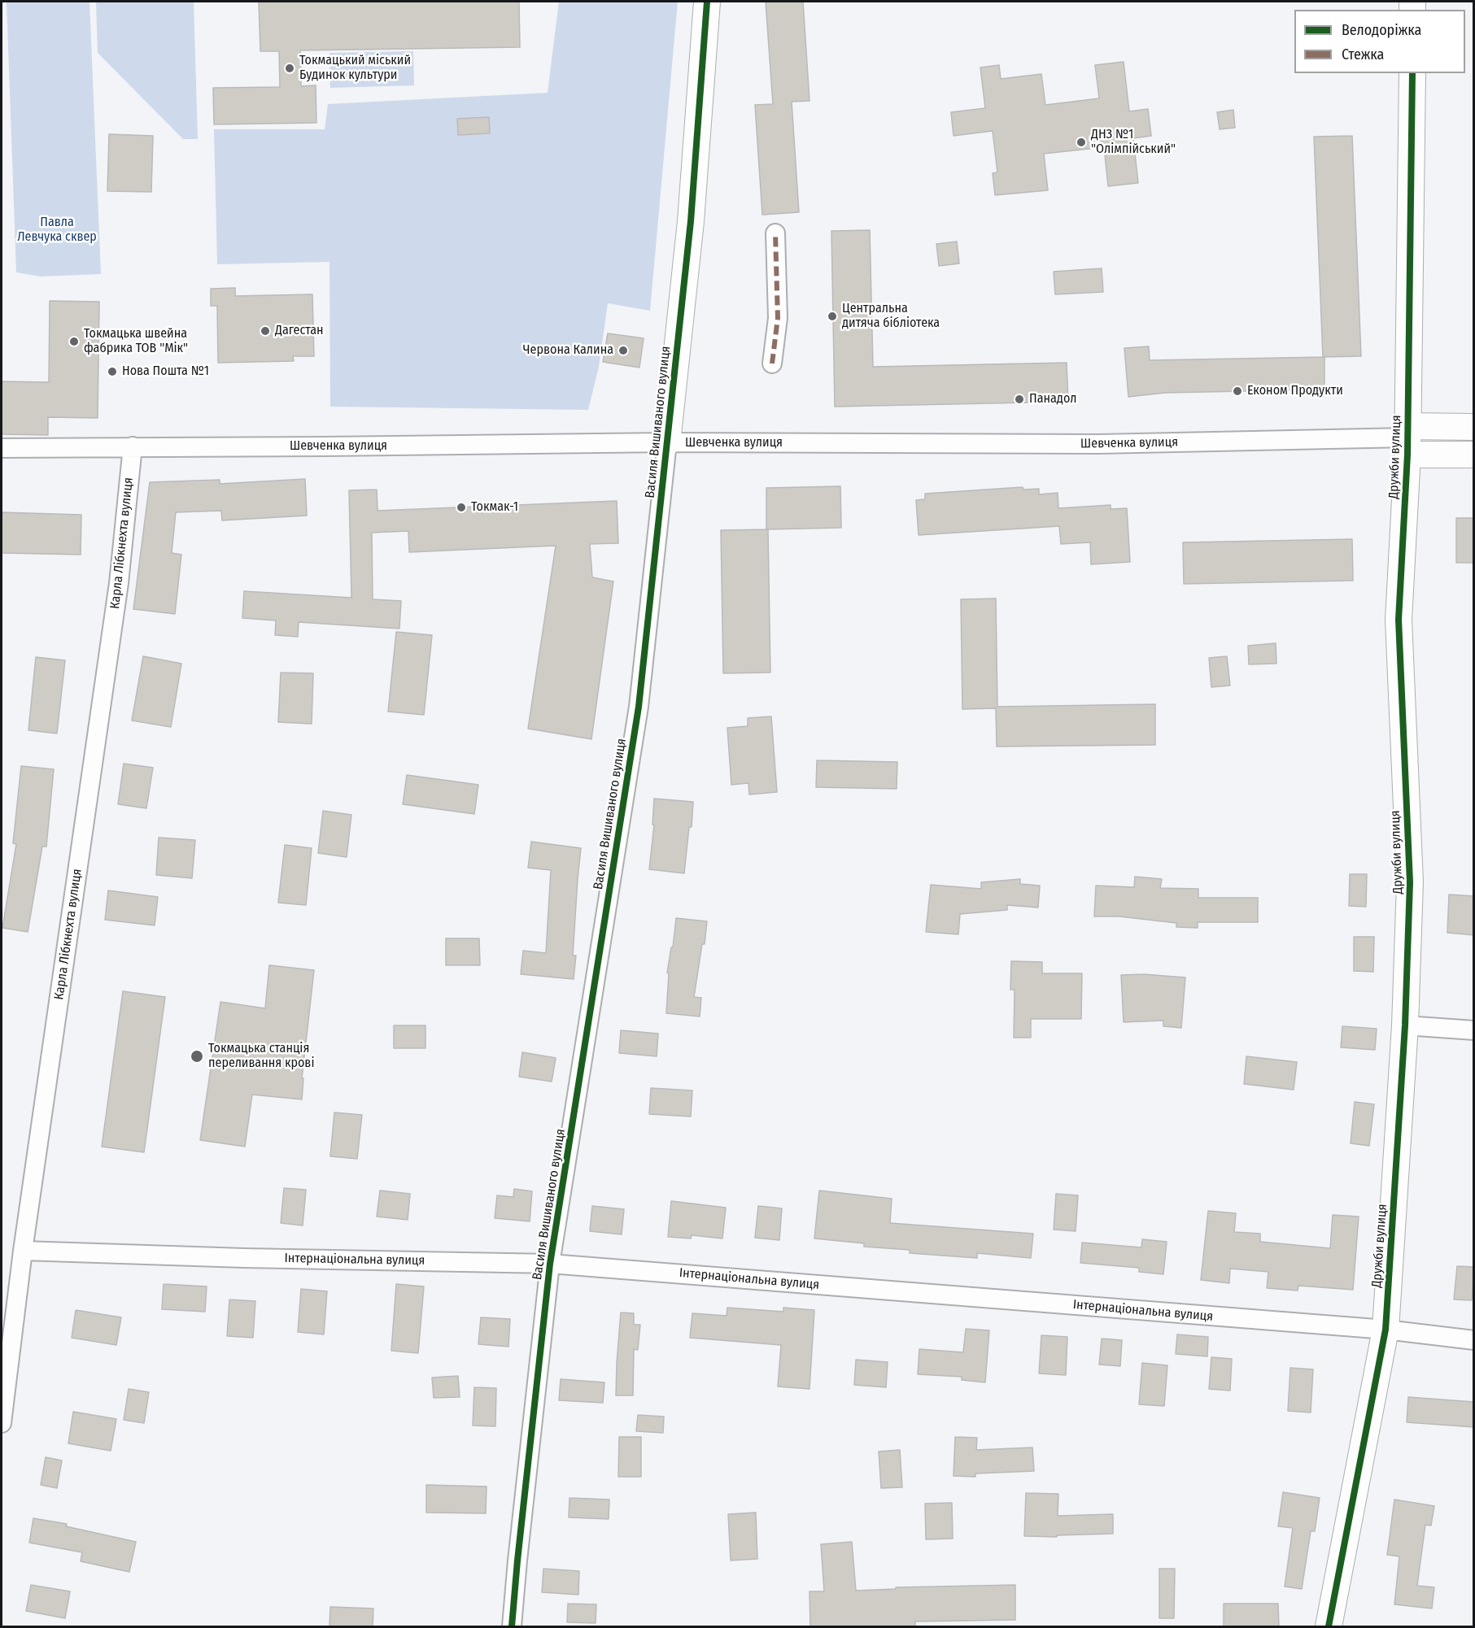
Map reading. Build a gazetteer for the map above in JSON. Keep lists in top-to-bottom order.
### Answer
{
  "streets": {
    "street": [
      "Василя Вишиваного вулиця",
      "Шевченка вулиця",
      "Дружби вулиця",
      "Карла Лібкнехта вулиця",
      "Інтернаціональна вулиця"
    ]
  },
  "crossings": [
    ["Василя Вишиваного вулиця", "Шевченка вулиця"],
    ["Василя Вишиваного вулиця", "Інтернаціональна вулиця"],
    ["Шевченка вулиця", "Дружби вулиця"],
    ["Шевченка вулиця", "Карла Лібкнехта вулиця"],
    ["Дружби вулиця", "Інтернаціональна вулиця"],
    ["Карла Лібкнехта вулиця", "Інтернаціональна вулиця"]
  ],
  "parks": ["Павла Левчука сквер"],
  "places": [
    "Токмацький міський Будинок культури",
    "ДНЗ №1 \"Олімпійський\"",
    "Центральна дитяча бібліотека",
    "Дагестан",
    "Токмацька швейна фабрика ТОВ \"Мік\"",
    "Червона Калина",
    "Нова Пошта №1",
    "Економ Продукти",
    "Панадол",
    "Токмак-1",
    "Токмацька станція переливання крові"
  ],
  "legend": ["Велодоріжка", "Стежка"]
}
